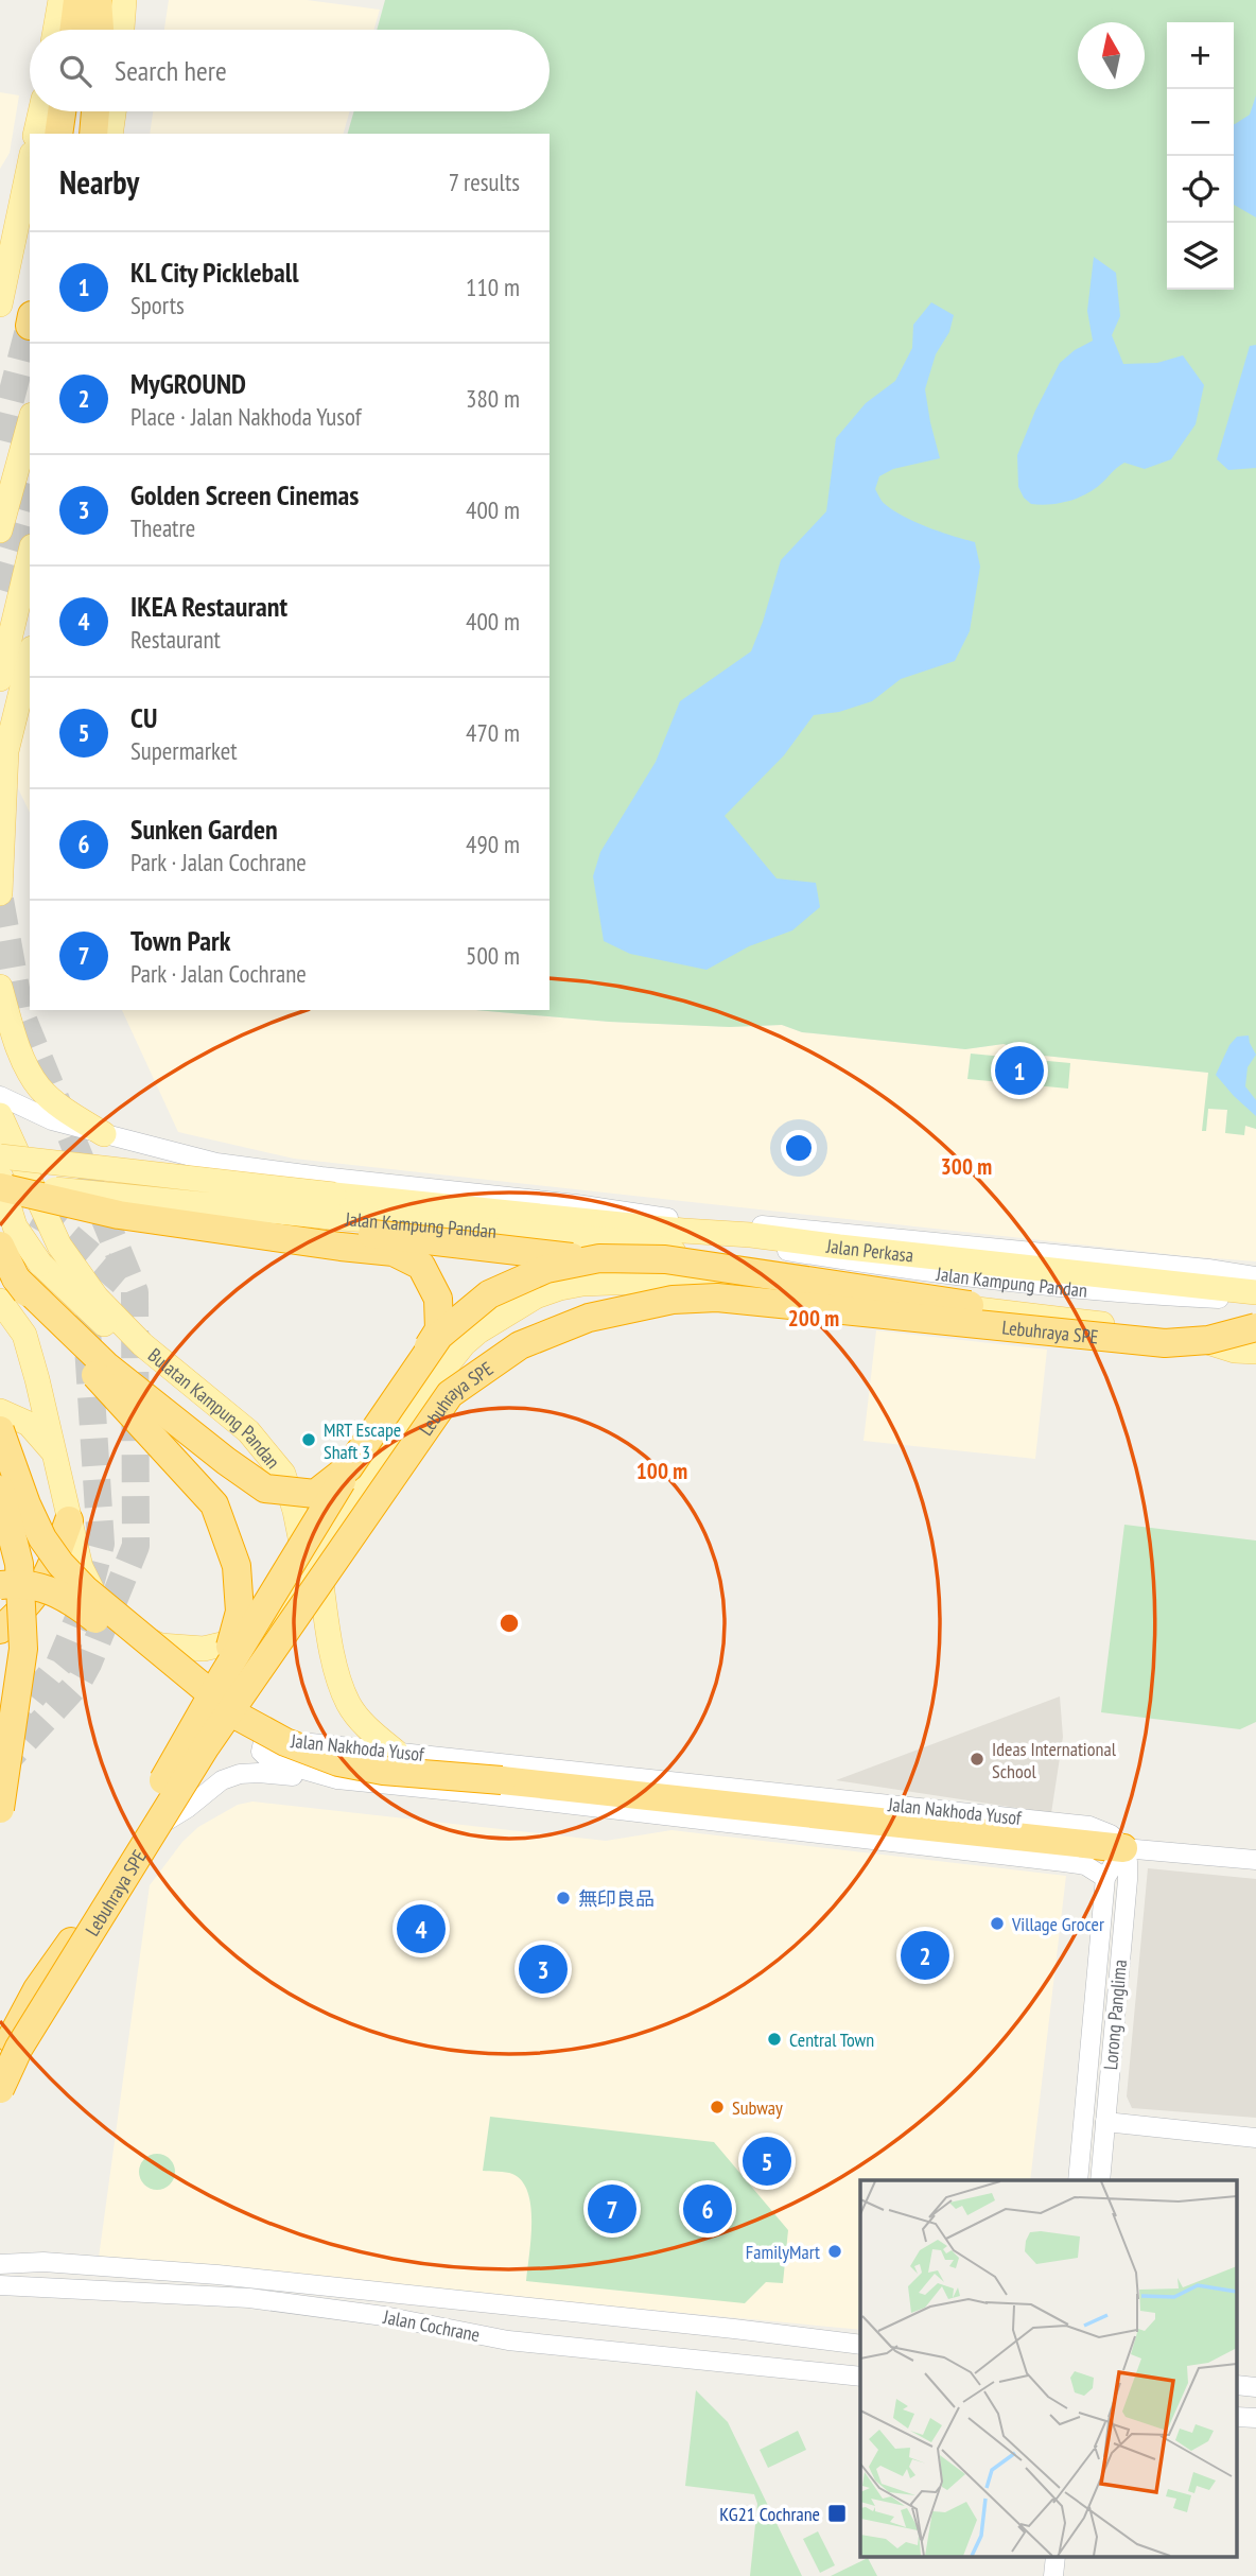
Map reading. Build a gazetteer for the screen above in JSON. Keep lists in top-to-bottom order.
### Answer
{
  "streets": {
    "highway": ["Lebuhraya SPE"],
    "main road": ["Jalan Kampung Pandan", "Jalan Perkasa", "Bulatan Kampung Pandan"],
    "street": ["Jalan Nakhoda Yusof", "Lorong Panglima", "Jalan Cochrane"]
  },
  "crossings": [
    ["Jalan Kampung Pandan", "Jalan Perkasa"],
    ["Jalan Kampung Pandan", "Bulatan Kampung Pandan"],
    ["Jalan Nakhoda Yusof", "Lorong Panglima"]
  ],
  "places": {
    "other": [
      "MRT Escape Shaft 3",
      "Ideas International School",
      "無印良品",
      "Village Grocer",
      "Central Town",
      "Subway",
      "FamilyMart"
    ],
    "transit": ["KG21 Cochrane"]
  },
  "north": "top",
  "page": {
    "map_buttons": ["+", "−"],
    "search": "Search here",
    "heading": ["Nearby", "7 results"],
    "list": [
      {
        "mark": "1",
        "name": "KL City Pickleball",
        "note": "Sports",
        "value": "110 m"
      },
      {
        "mark": "2",
        "name": "MyGROUND",
        "note": "Place · Jalan Nakhoda Yusof",
        "value": "380 m"
      },
      {
        "mark": "3",
        "name": "Golden Screen Cinemas",
        "note": "Theatre",
        "value": "400 m"
      },
      {
        "mark": "4",
        "name": "IKEA Restaurant",
        "note": "Restaurant",
        "value": "400 m"
      },
      {
        "mark": "5",
        "name": "CU",
        "note": "Supermarket",
        "value": "470 m"
      },
      {
        "mark": "6",
        "name": "Sunken Garden",
        "note": "Park · Jalan Cochrane",
        "value": "490 m"
      },
      {
        "mark": "7",
        "name": "Town Park",
        "note": "Park · Jalan Cochrane",
        "value": "500 m"
      }
    ],
    "pins": [
      "1",
      "4",
      "2",
      "3",
      "5",
      "6",
      "7"
    ]
  },
  "rings": ["300 m", "200 m", "100 m"]
}
